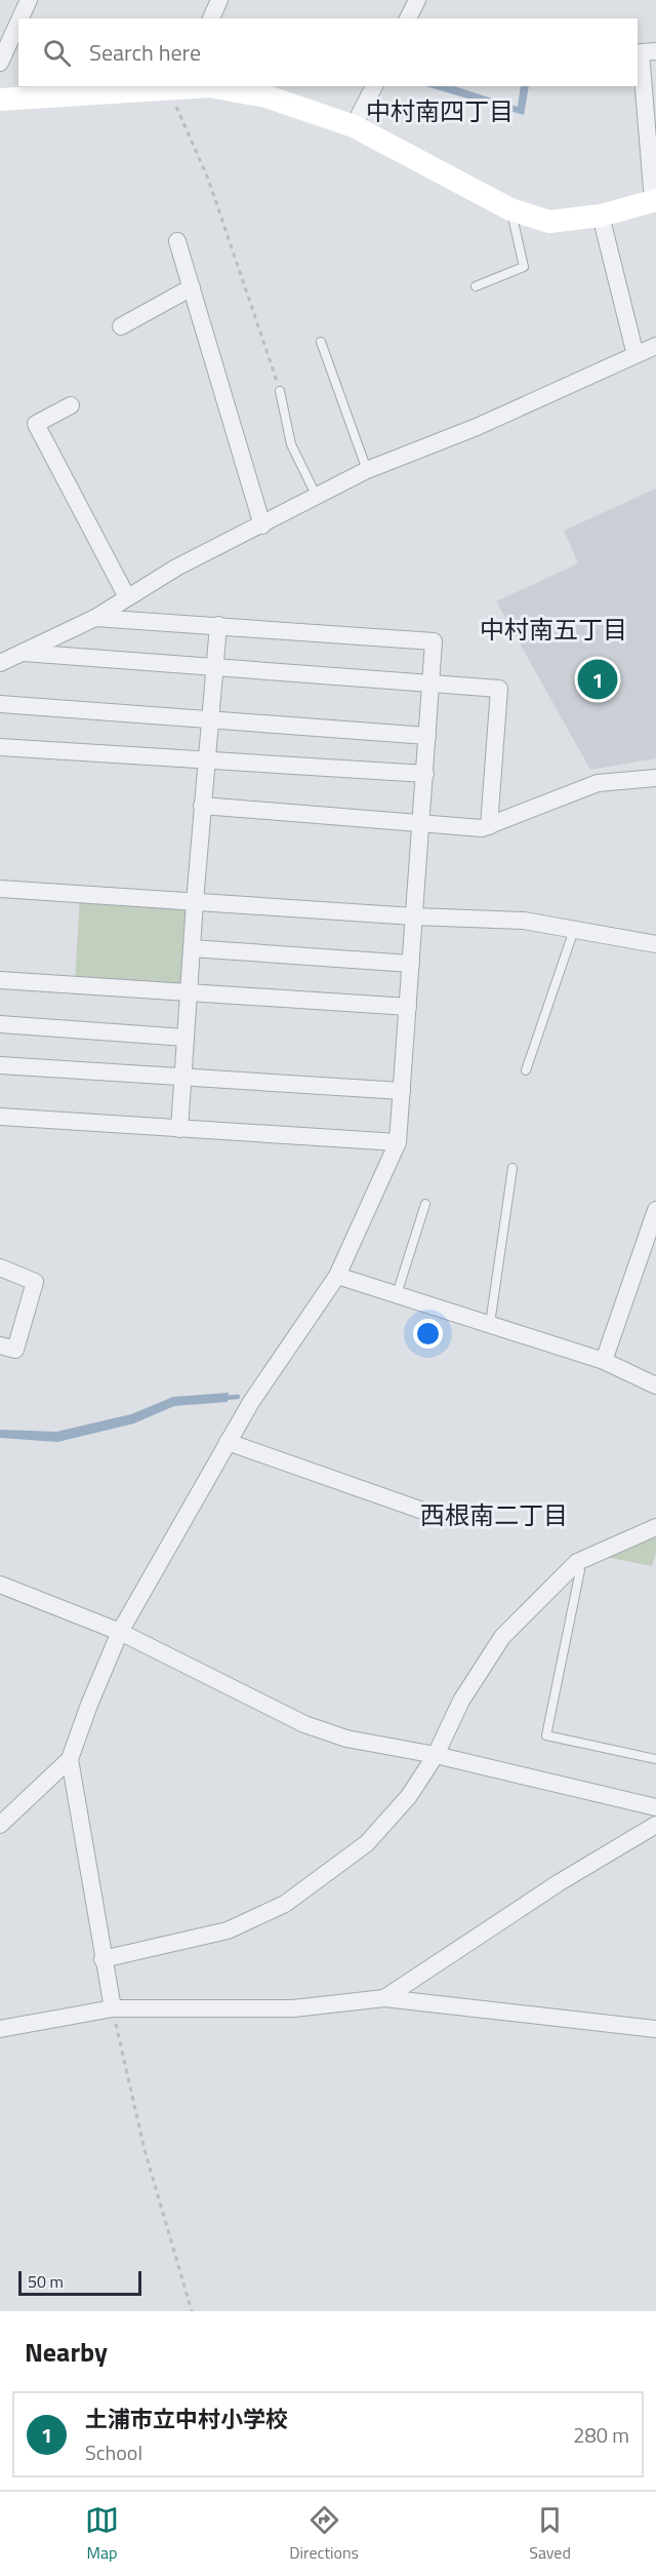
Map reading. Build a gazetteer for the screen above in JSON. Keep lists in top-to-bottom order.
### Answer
{
  "districts": ["中村南四丁目", "中村南五丁目", "西根南二丁目"],
  "scale_bar": "50 m",
  "page": {
    "search": "Search here",
    "pins": "1",
    "scale": "50 m",
    "heading": "Nearby",
    "list": [
      {
        "mark": "1",
        "name": "土浦市立中村小学校",
        "note": "School",
        "value": "280 m"
      }
    ],
    "nav": ["Map", "Directions", "Saved"]
  }
}
